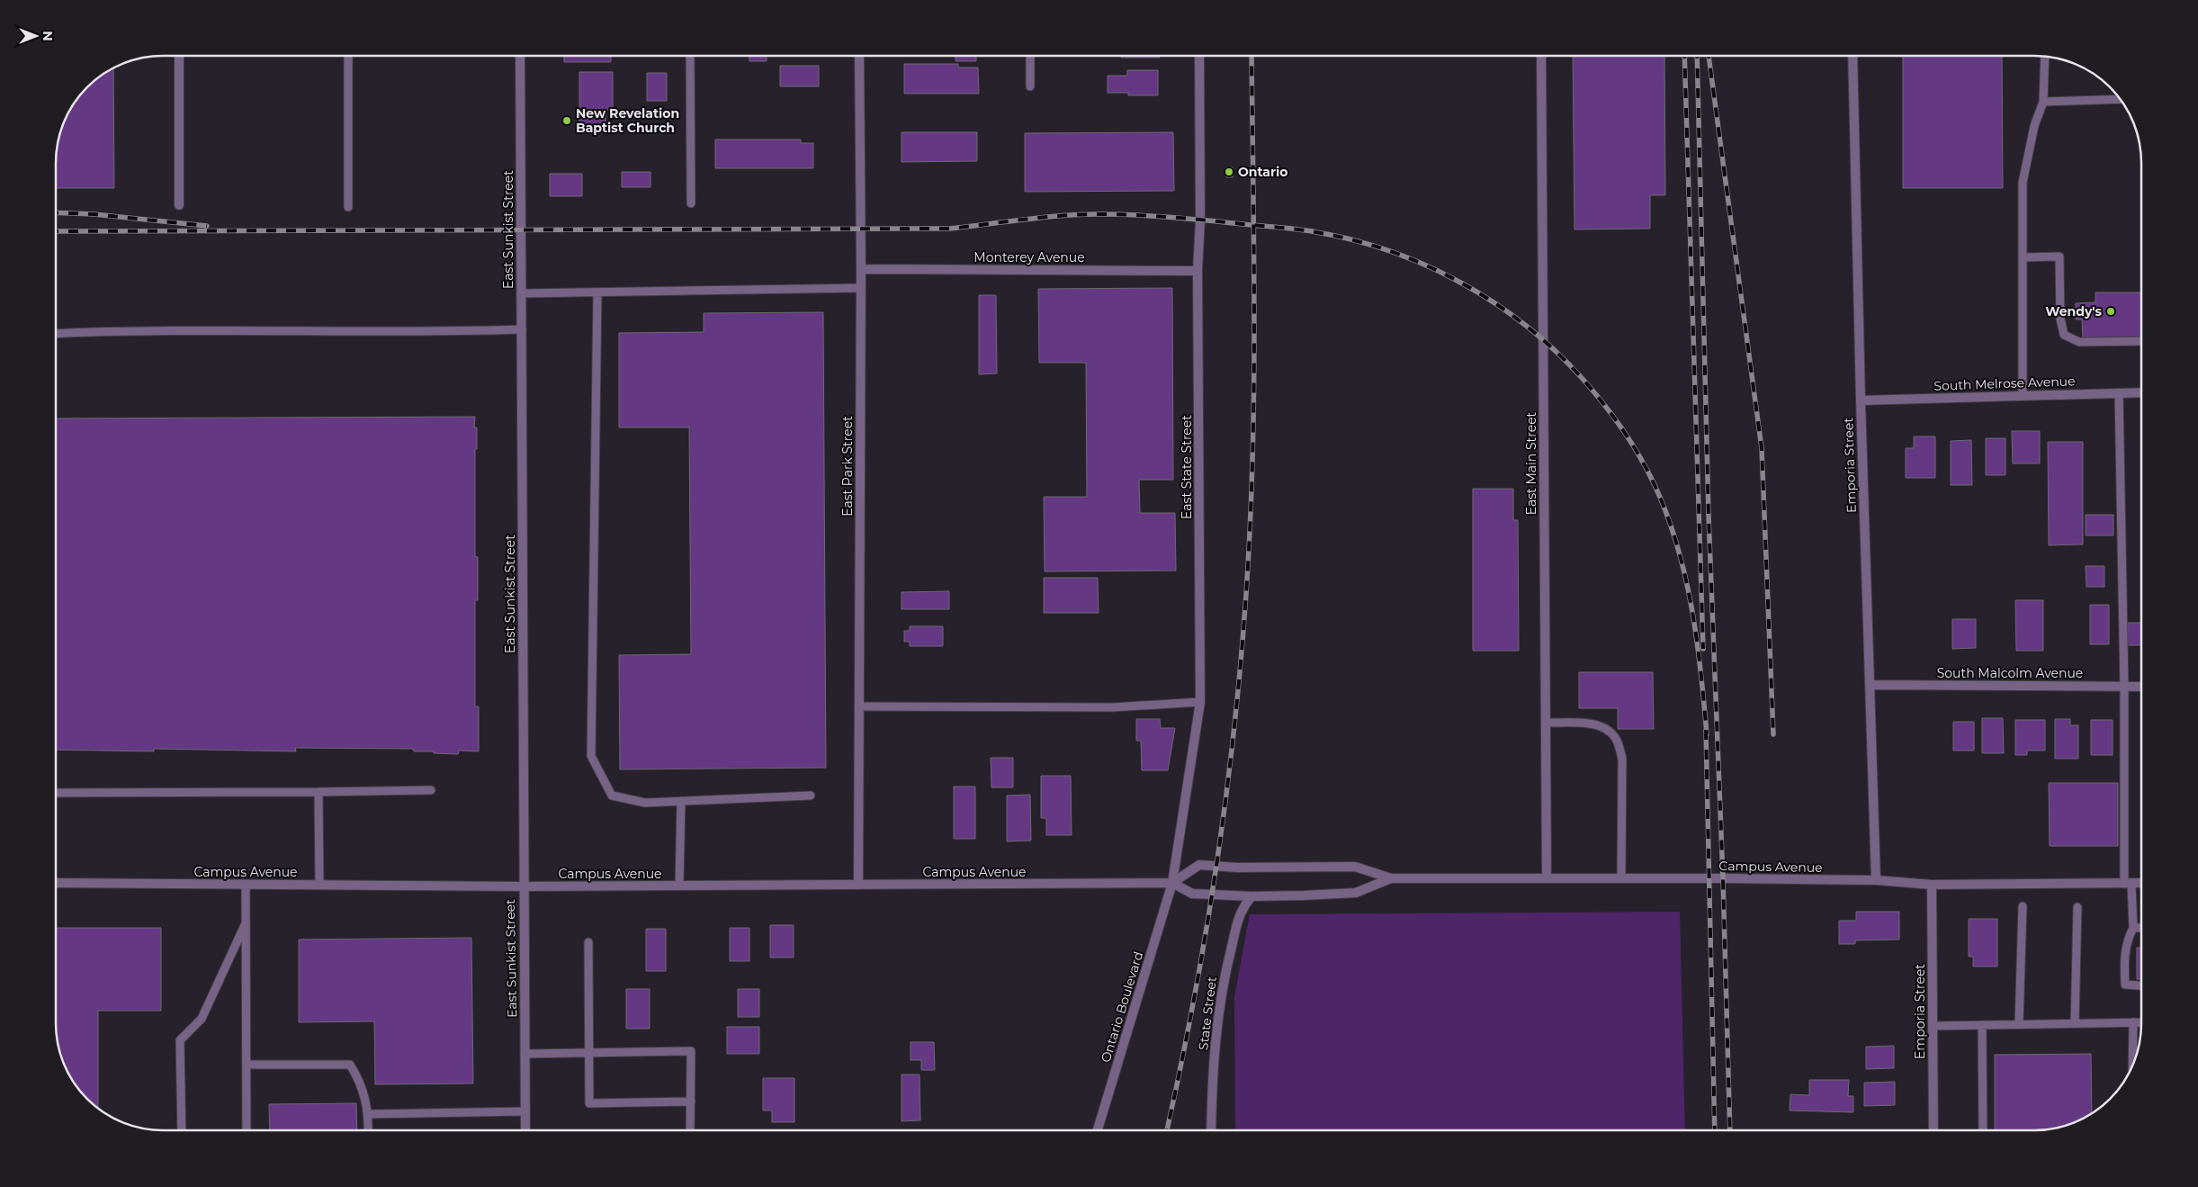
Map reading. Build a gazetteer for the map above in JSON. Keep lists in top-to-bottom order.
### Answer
{
  "streets": {
    "street": [
      "East Sunkist Street",
      "Monterey Avenue",
      "South Melrose Avenue",
      "East Main Street",
      "Emporia Street",
      "East Park Street",
      "East State Street",
      "South Malcolm Avenue",
      "Campus Avenue",
      "Ontario Boulevard",
      "State Street"
    ]
  },
  "crossings": [
    ["East Sunkist Street", "Campus Avenue"],
    ["Monterey Avenue", "East Park Street"],
    ["Monterey Avenue", "East State Street"],
    ["South Melrose Avenue", "Emporia Street"],
    ["East Main Street", "Campus Avenue"],
    ["Emporia Street", "South Malcolm Avenue"],
    ["Emporia Street", "Campus Avenue"],
    ["East Park Street", "Campus Avenue"],
    ["East State Street", "Campus Avenue"],
    ["East State Street", "Ontario Boulevard"],
    ["Campus Avenue", "Ontario Boulevard"],
    ["Campus Avenue", "State Street"]
  ],
  "places": ["New Revelation Baptist Church", "Ontario", "Wendy's"],
  "north": "right"
}
